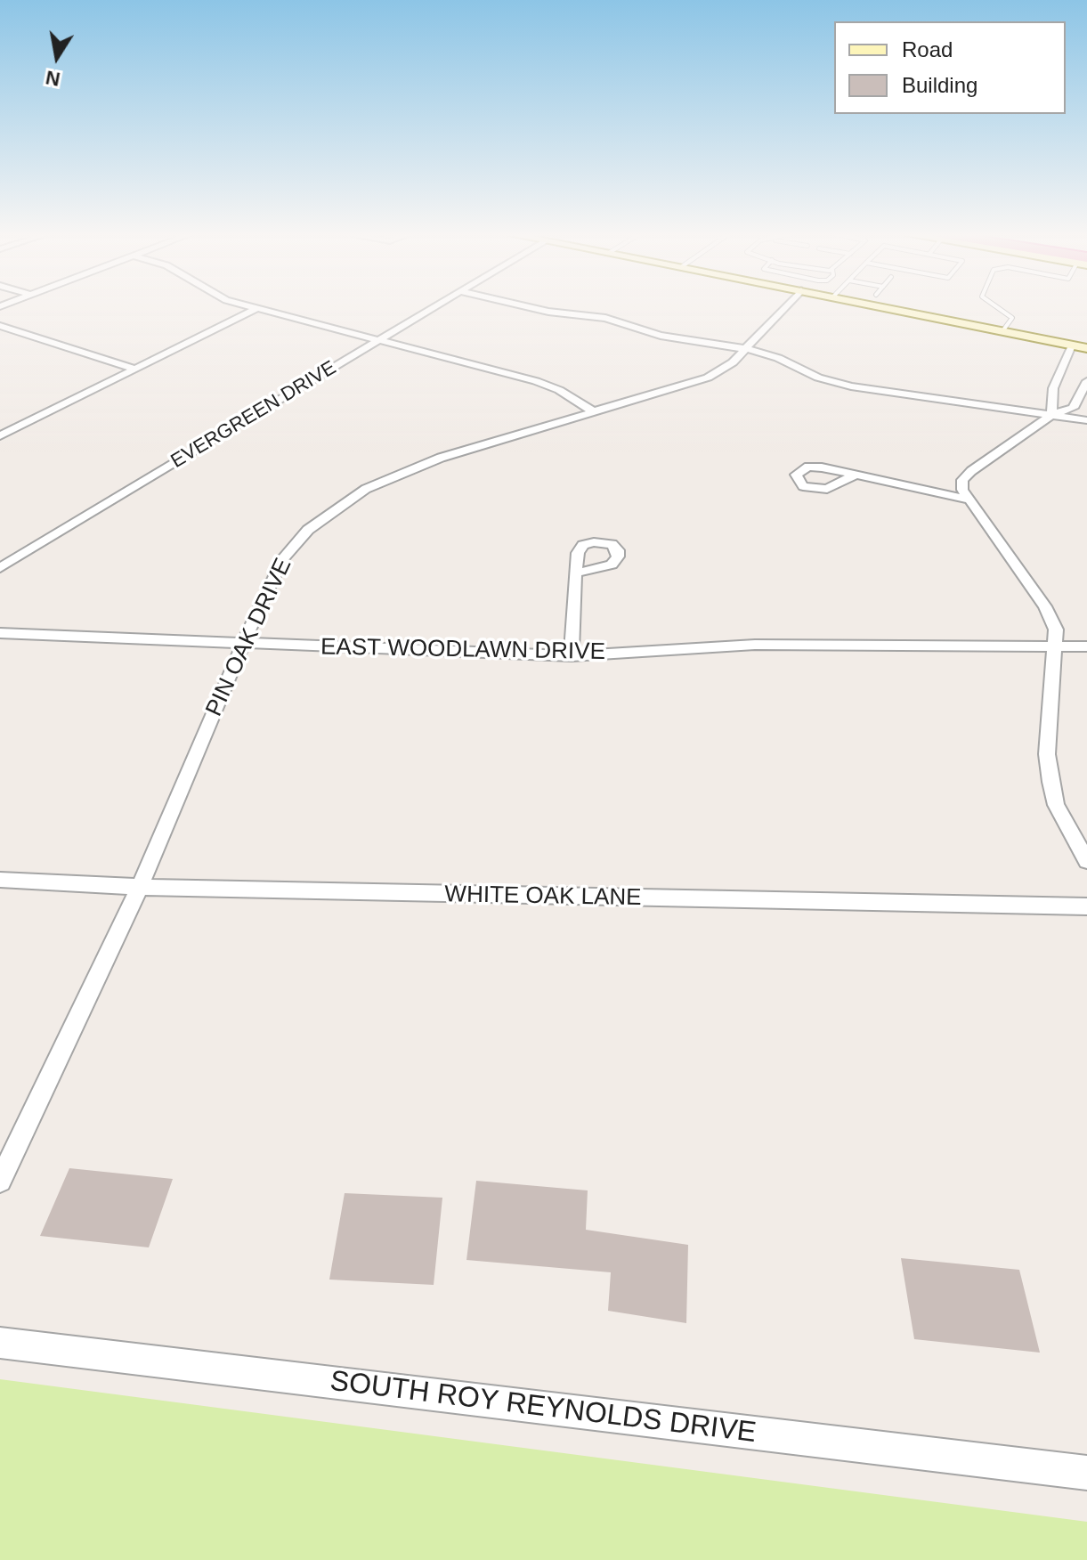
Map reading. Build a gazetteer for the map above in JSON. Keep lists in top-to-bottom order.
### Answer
{
  "streets": {
    "street": [
      "EVERGREEN DRIVE",
      "PIN OAK DRIVE",
      "EAST WOODLAWN DRIVE",
      "WHITE OAK LANE",
      "SOUTH ROY REYNOLDS DRIVE"
    ]
  },
  "crossings": [
    ["PIN OAK DRIVE", "EAST WOODLAWN DRIVE"],
    ["PIN OAK DRIVE", "WHITE OAK LANE"]
  ],
  "legend": ["Road", "Building"],
  "north": "bottom"
}
